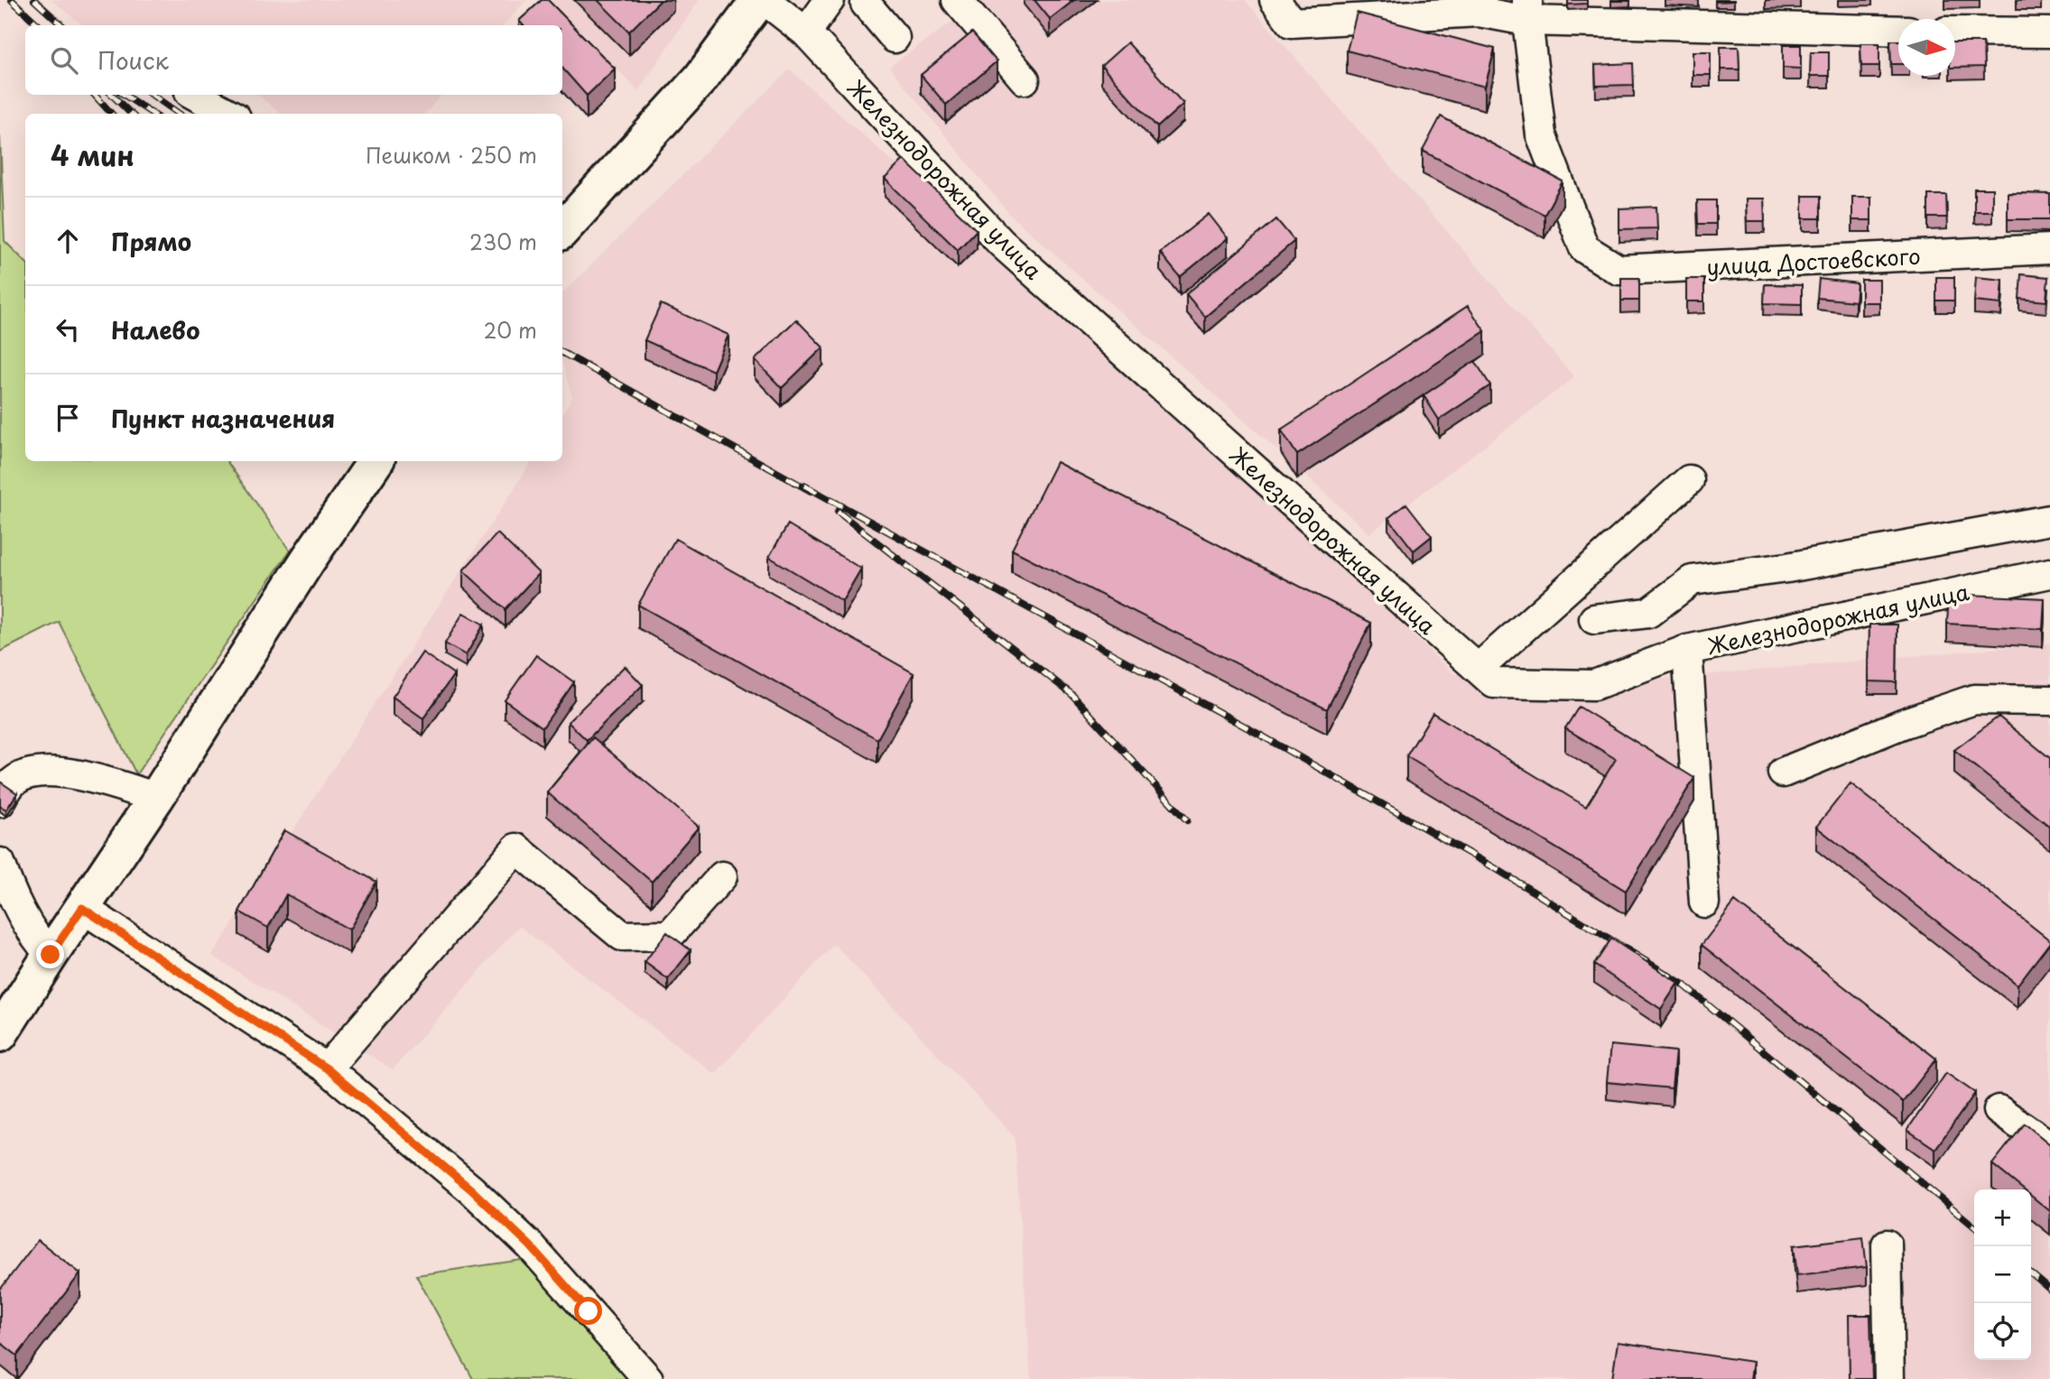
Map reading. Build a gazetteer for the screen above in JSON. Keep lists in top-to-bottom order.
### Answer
{
  "streets": {
    "street": ["Железнодорожная улица", "улица Достоевского"]
  },
  "north": "right",
  "page": {
    "search": "Поиск",
    "heading": ["4 мин", "Пешком · 250 m"],
    "list": [
      ["Прямо", "230 m"],
      ["Налево", "20 m"],
      "Пункт назначения"
    ],
    "map_buttons": ["+", "−"]
  }
}
